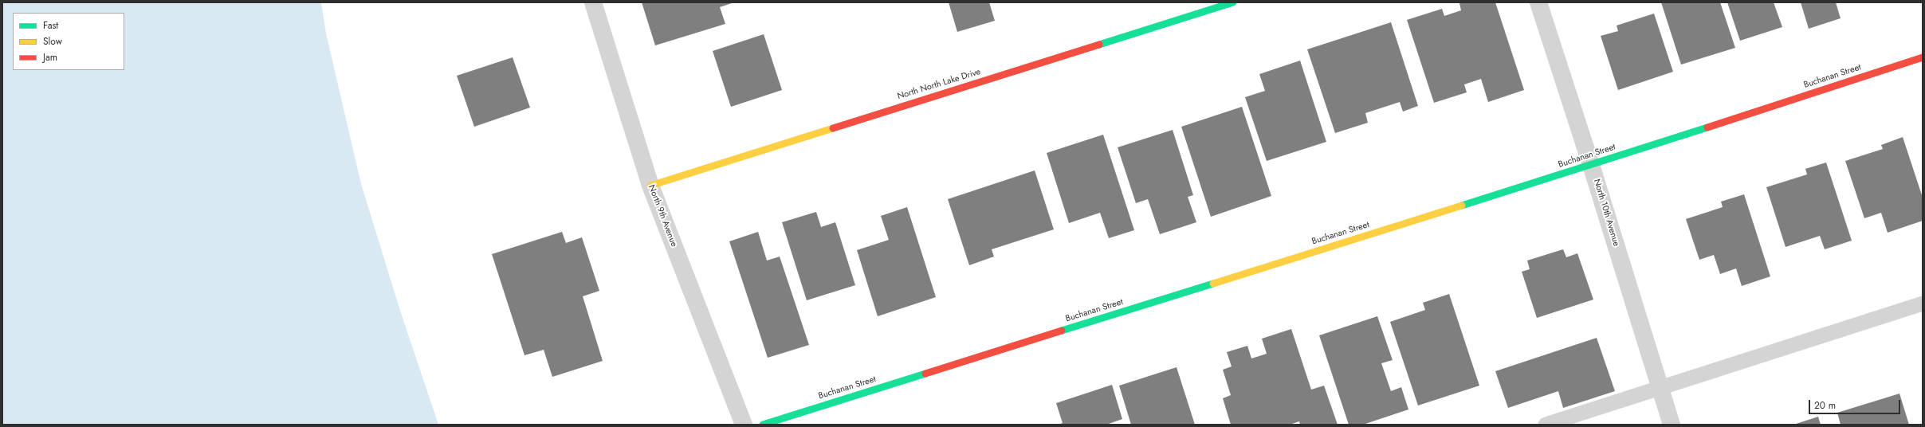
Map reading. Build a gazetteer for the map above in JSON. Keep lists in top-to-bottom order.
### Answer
{
  "streets": {
    "street": [
      "Buchanan Street",
      "North North Lake Drive",
      "North 10th Avenue",
      "North 9th Avenue"
    ]
  },
  "crossings": [
    ["Buchanan Street", "North 10th Avenue"],
    ["North North Lake Drive", "North 9th Avenue"]
  ],
  "legend": ["Fast", "Slow", "Jam"],
  "scale_bar": "20 m"
}
